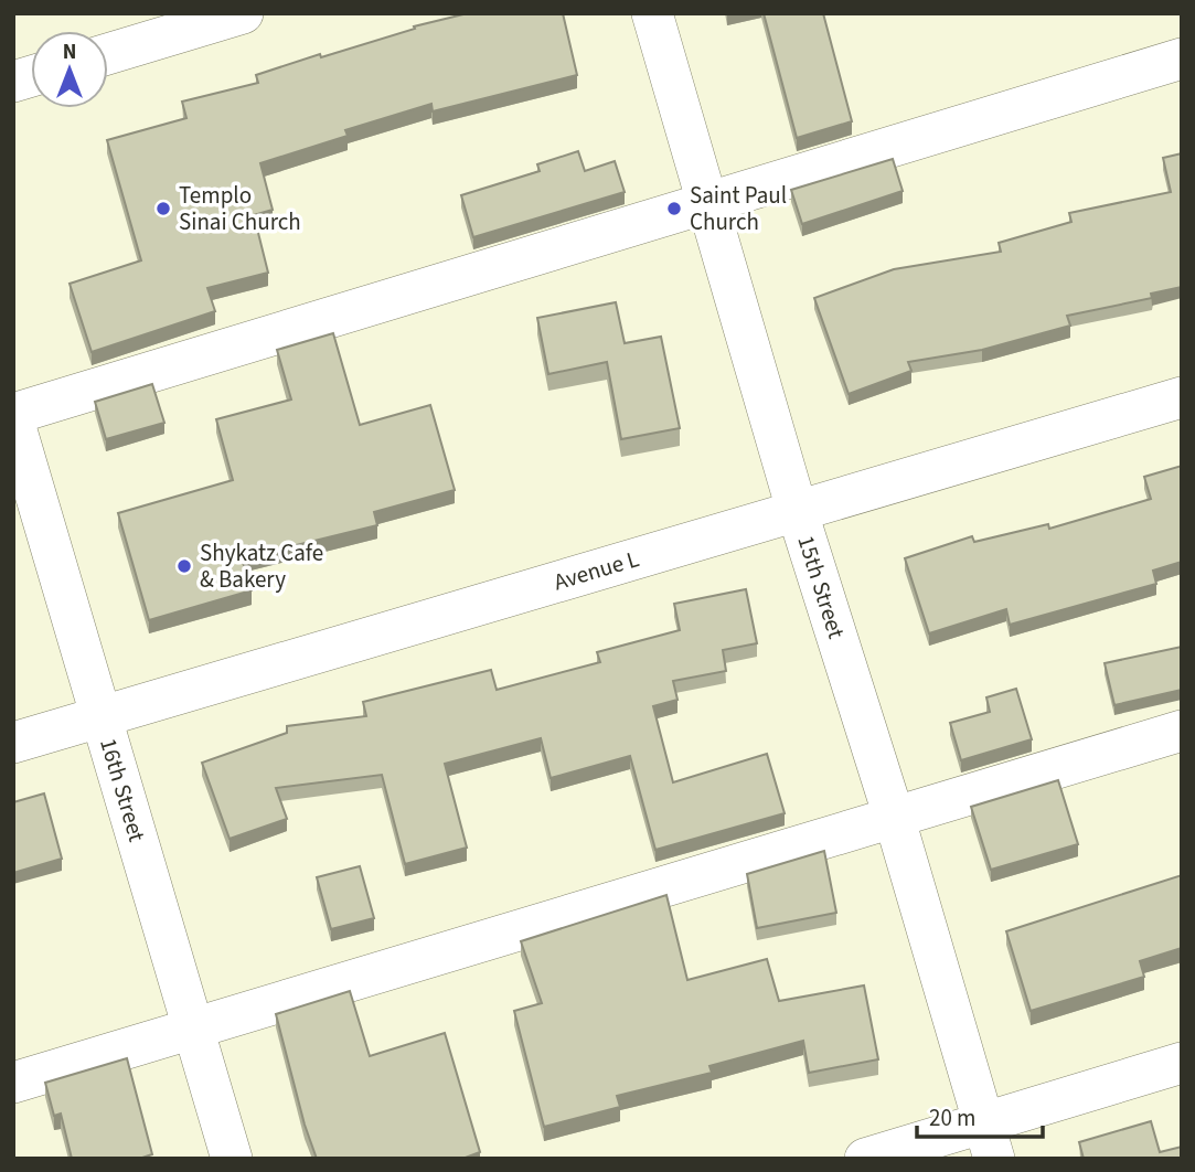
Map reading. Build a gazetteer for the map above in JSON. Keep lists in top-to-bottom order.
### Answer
{
  "streets": {
    "street": ["Avenue L", "15th Street", "16th Street"]
  },
  "crossings": [
    ["Avenue L", "15th Street"],
    ["Avenue L", "16th Street"]
  ],
  "places": ["Templo Sinai Church", "Saint Paul Church", "Shykatz Cafe & Bakery"],
  "scale_bar": "20 m",
  "north": "top"
}
